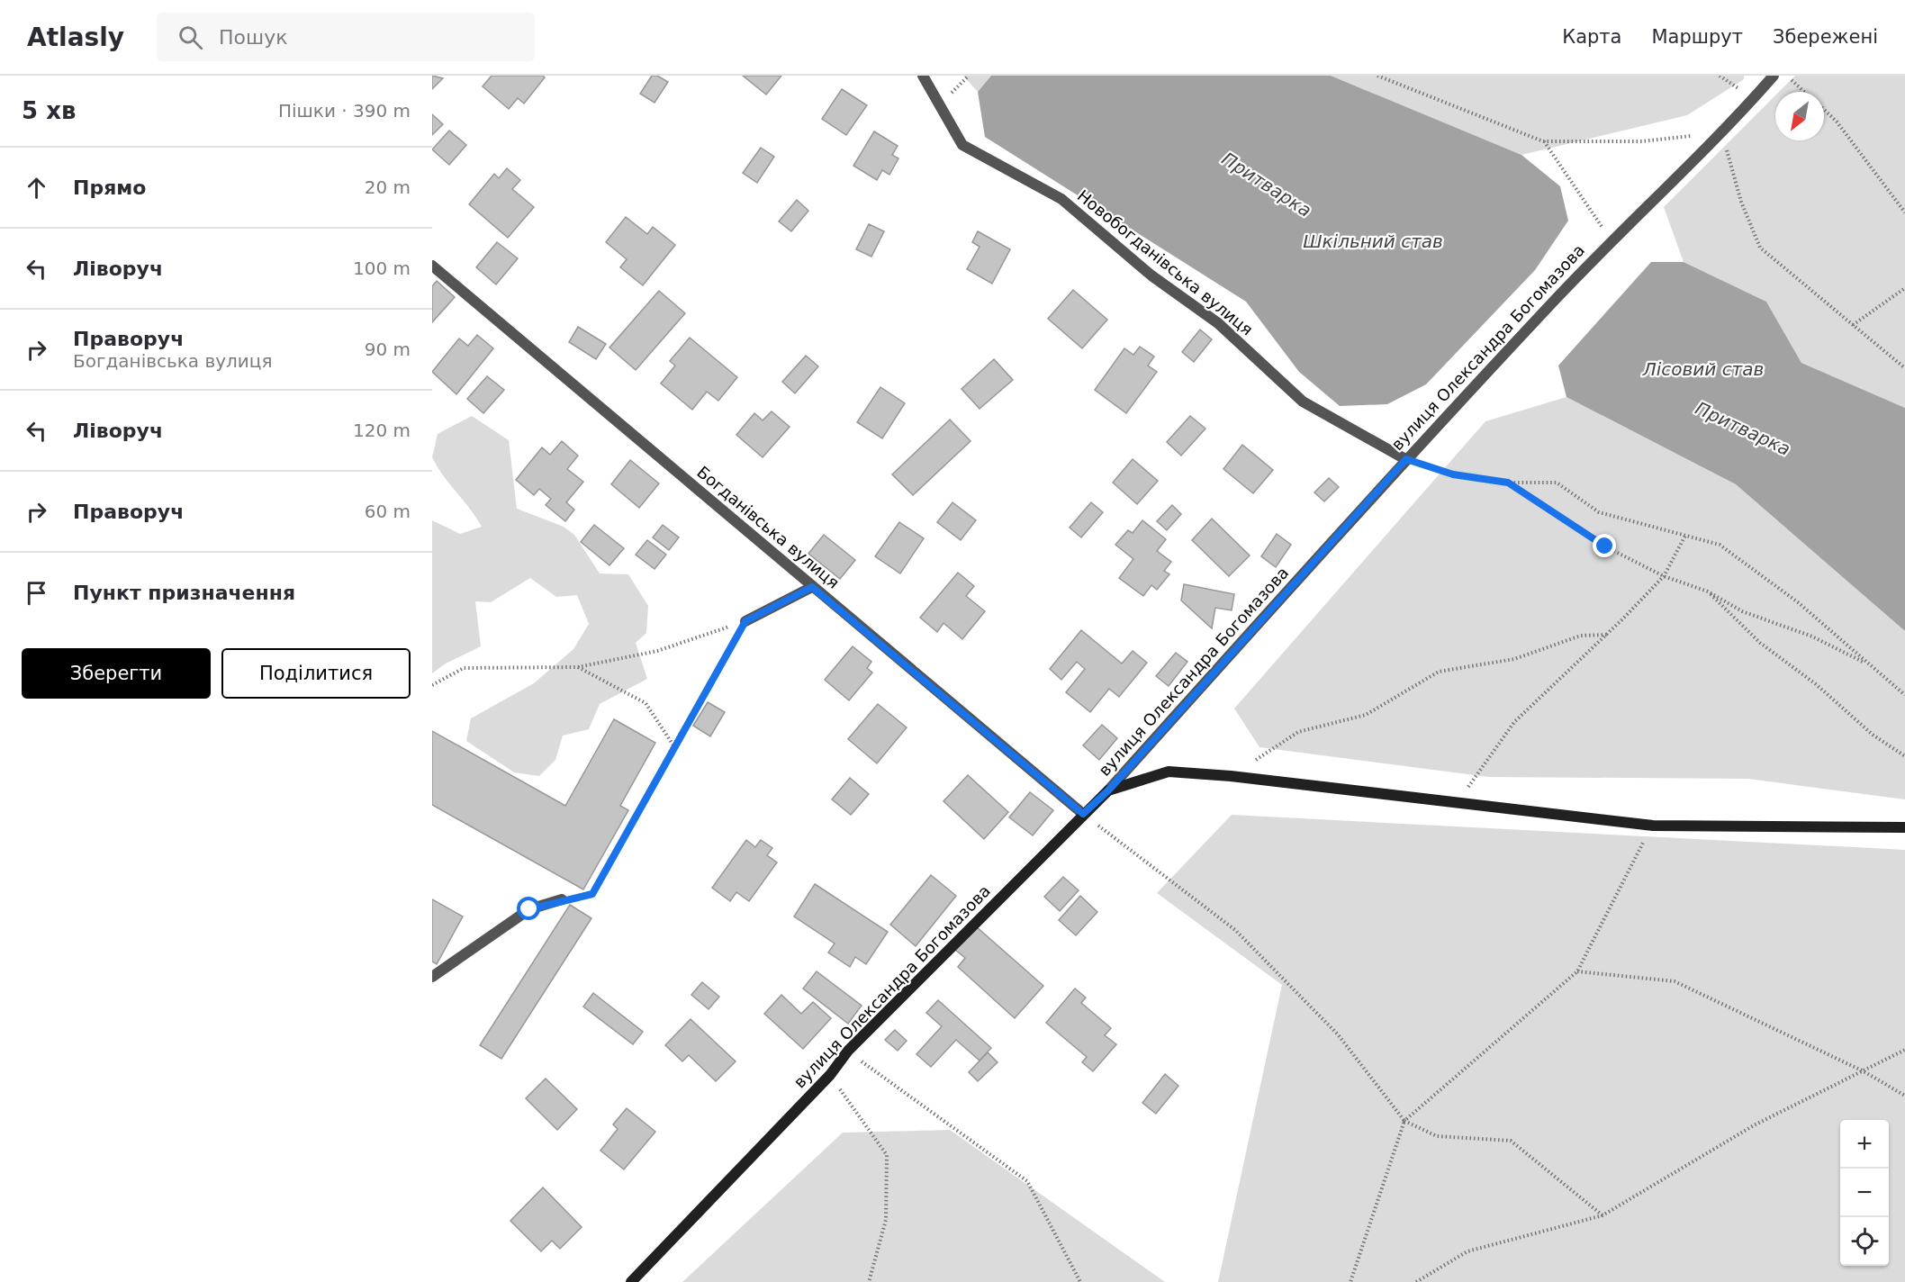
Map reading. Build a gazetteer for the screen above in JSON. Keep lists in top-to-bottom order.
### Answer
{
  "streets": {
    "street": ["Новобогданівська вулиця", "вулиця Олександра Богомазова", "Богданівська вулиця"]
  },
  "crossings": [
    ["Новобогданівська вулиця", "вулиця Олександра Богомазова"],
    ["вулиця Олександра Богомазова", "Богданівська вулиця"]
  ],
  "water": ["Притварка", "Шкільний став", "Лісовий став"],
  "north": "bottom left",
  "page": {
    "header": "Atlasly",
    "search": "Пошук",
    "nav": ["Карта", "Маршрут", "Збережені"],
    "heading": ["5 хв", "Пішки · 390 m"],
    "list": [
      ["Прямо", "20 m"],
      ["Ліворуч", "100 m"],
      ["Праворуч", "Богданівська вулиця", "90 m"],
      ["Ліворуч", "120 m"],
      ["Праворуч", "60 m"],
      "Пункт призначення"
    ],
    "buttons": ["Зберегти", "Поділитися"],
    "map_buttons": ["+", "−"]
  }
}
